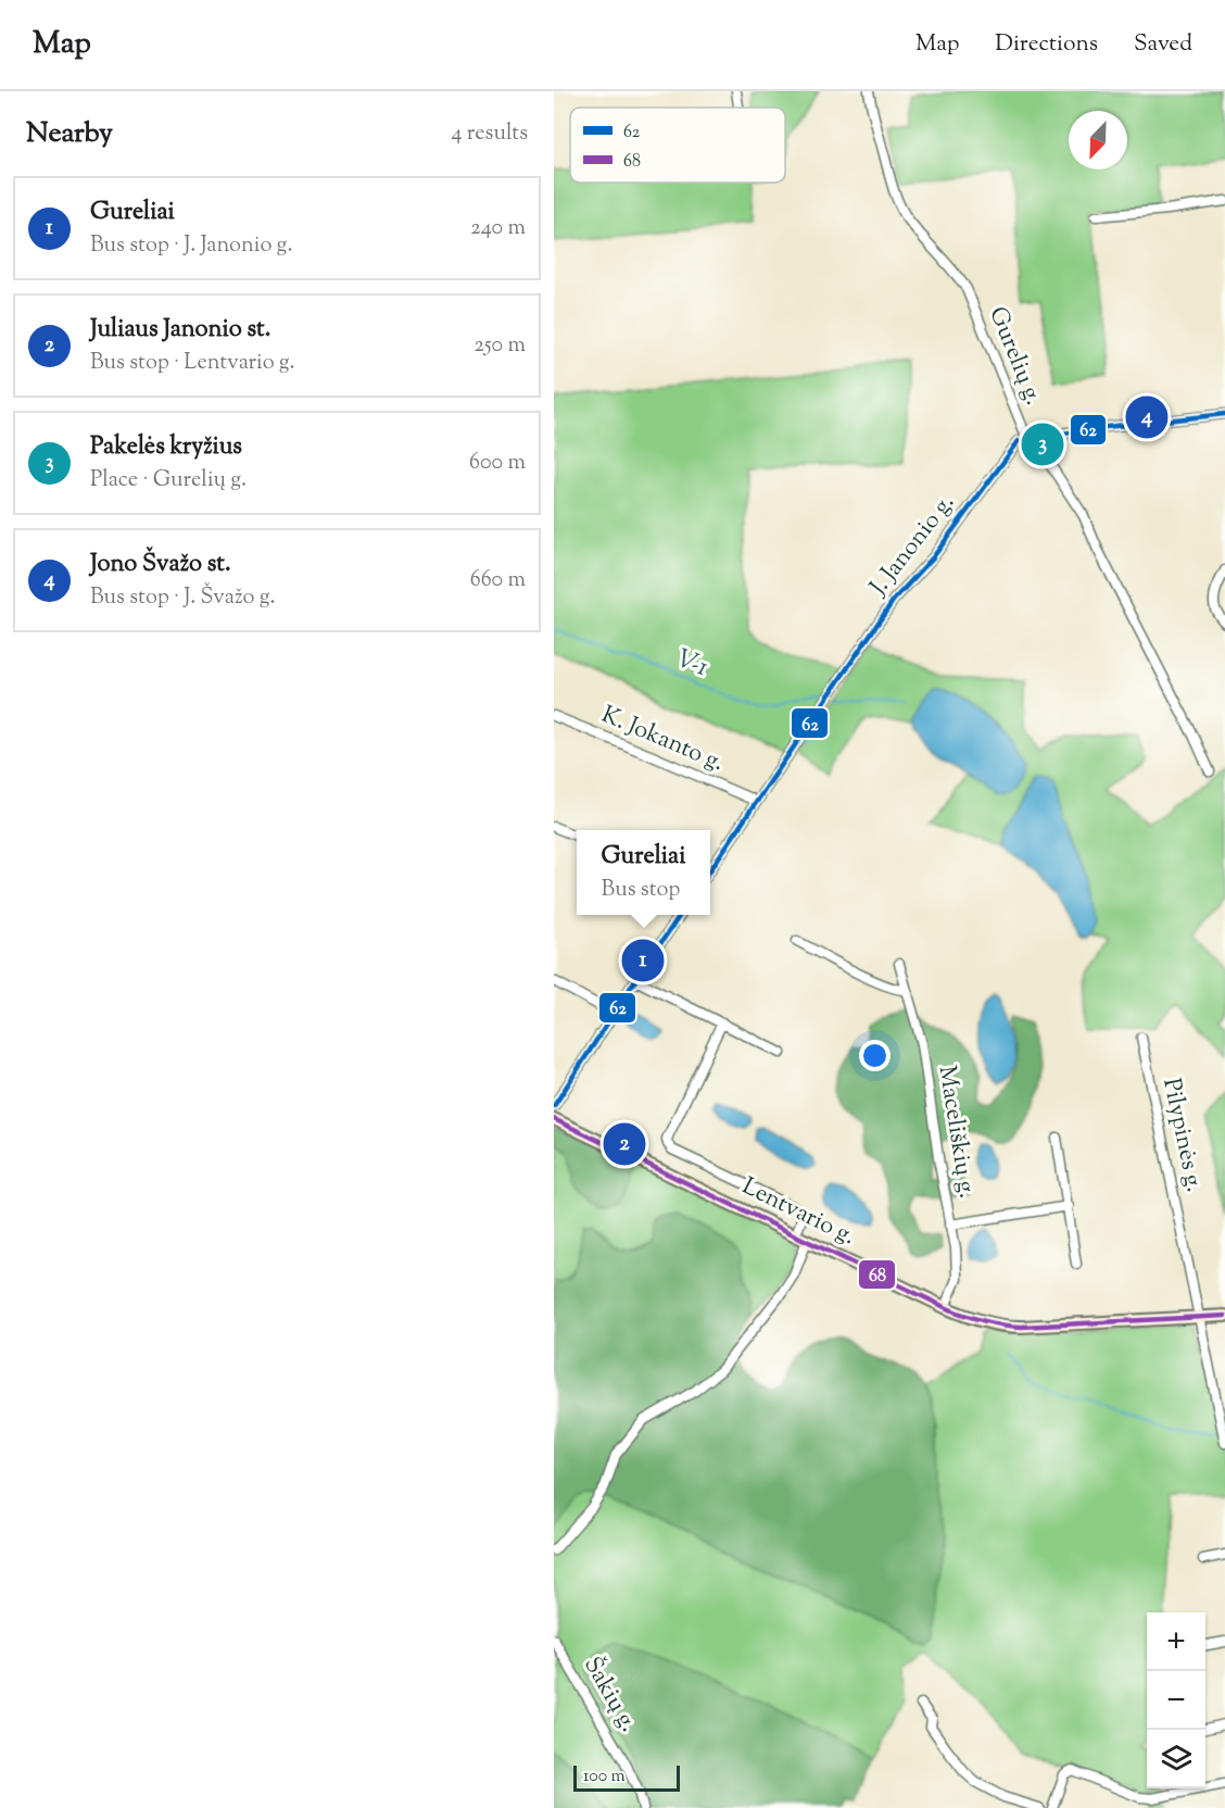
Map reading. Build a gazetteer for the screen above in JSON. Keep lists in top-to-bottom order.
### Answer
{
  "streets": {
    "main road": ["Lentvario g."],
    "street": [
      "Gurelių g.",
      "J. Janonio g.",
      "K. Jokanto g.",
      "Maceliškių g.",
      "Pilypinės g.",
      "Šakių g."
    ]
  },
  "crossings": [
    ["Gurelių g.", "J. Janonio g."],
    ["J. Janonio g.", "K. Jokanto g."],
    ["Maceliškių g.", "Lentvario g."],
    ["Pilypinės g.", "Lentvario g."]
  ],
  "water": ["V-1"],
  "lines": ["transit line 62", "transit line 68"],
  "legend": ["62", "68"],
  "scale_bar": "100 m",
  "north": "bottom left",
  "page": {
    "header": "Map",
    "nav": ["Map", "Directions", "Saved"],
    "heading": ["Nearby", "4 results"],
    "list": [
      {
        "mark": "1",
        "name": "Gureliai",
        "note": "Bus stop · J. Janonio g.",
        "value": "240 m"
      },
      {
        "mark": "2",
        "name": "Juliaus Janonio st.",
        "note": "Bus stop · Lentvario g.",
        "value": "250 m"
      },
      {
        "mark": "3",
        "name": "Pakelės kryžius",
        "note": "Place · Gurelių g.",
        "value": "600 m"
      },
      {
        "mark": "4",
        "name": "Jono Švažo st.",
        "note": "Bus stop · J. Švažo g.",
        "value": "660 m"
      }
    ],
    "pins": [
      "4",
      "3",
      "1",
      "2"
    ],
    "popup": ["Gureliai", "Bus stop"],
    "map_buttons": ["+", "−"],
    "scale": "100 m"
  }
}
